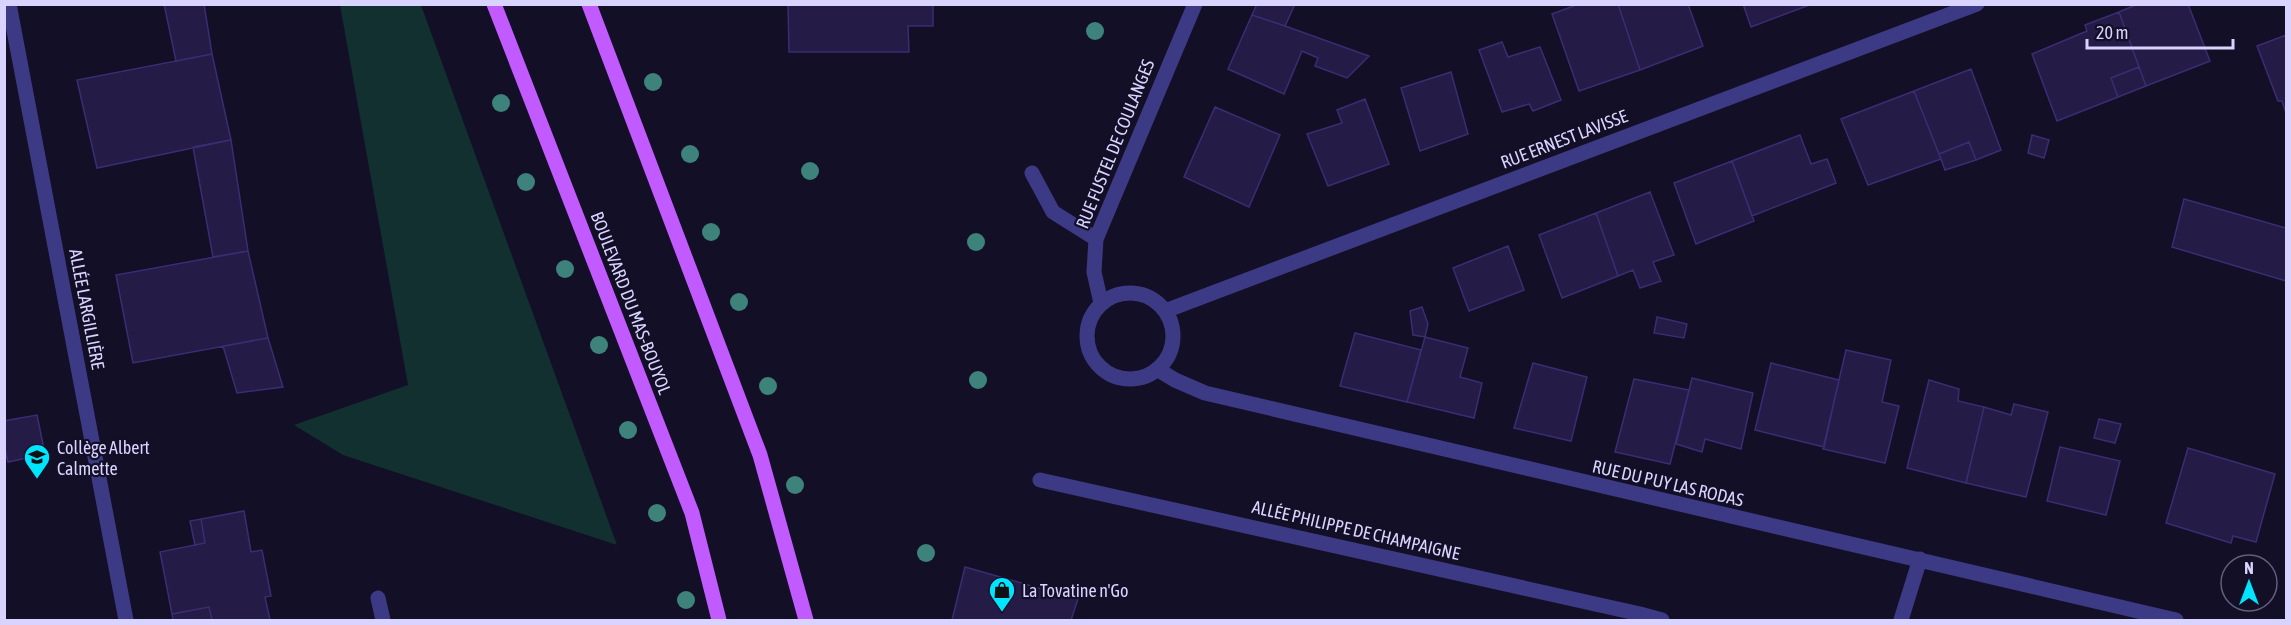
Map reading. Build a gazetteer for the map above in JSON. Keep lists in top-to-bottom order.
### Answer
{
  "streets": {
    "main road": ["BOULEVARD DU MAS-BOUYOL"],
    "street": [
      "RUE ERNEST LAVISSE",
      "RUE FUSTEL DE COULANGES",
      "ALLÉE LARGILLIÈRE",
      "RUE DU PUY LAS RODAS",
      "ALLÉE PHILIPPE DE CHAMPAIGNE"
    ]
  },
  "crossings": [
    ["RUE ERNEST LAVISSE", "RUE FUSTEL DE COULANGES"],
    ["RUE ERNEST LAVISSE", "RUE DU PUY LAS RODAS"],
    ["RUE FUSTEL DE COULANGES", "RUE DU PUY LAS RODAS"]
  ],
  "places": {
    "school or university": ["Collège Albert Calmette"],
    "shop": ["La Tovatine n'Go"]
  },
  "scale_bar": "20 m",
  "north": "top"
}
